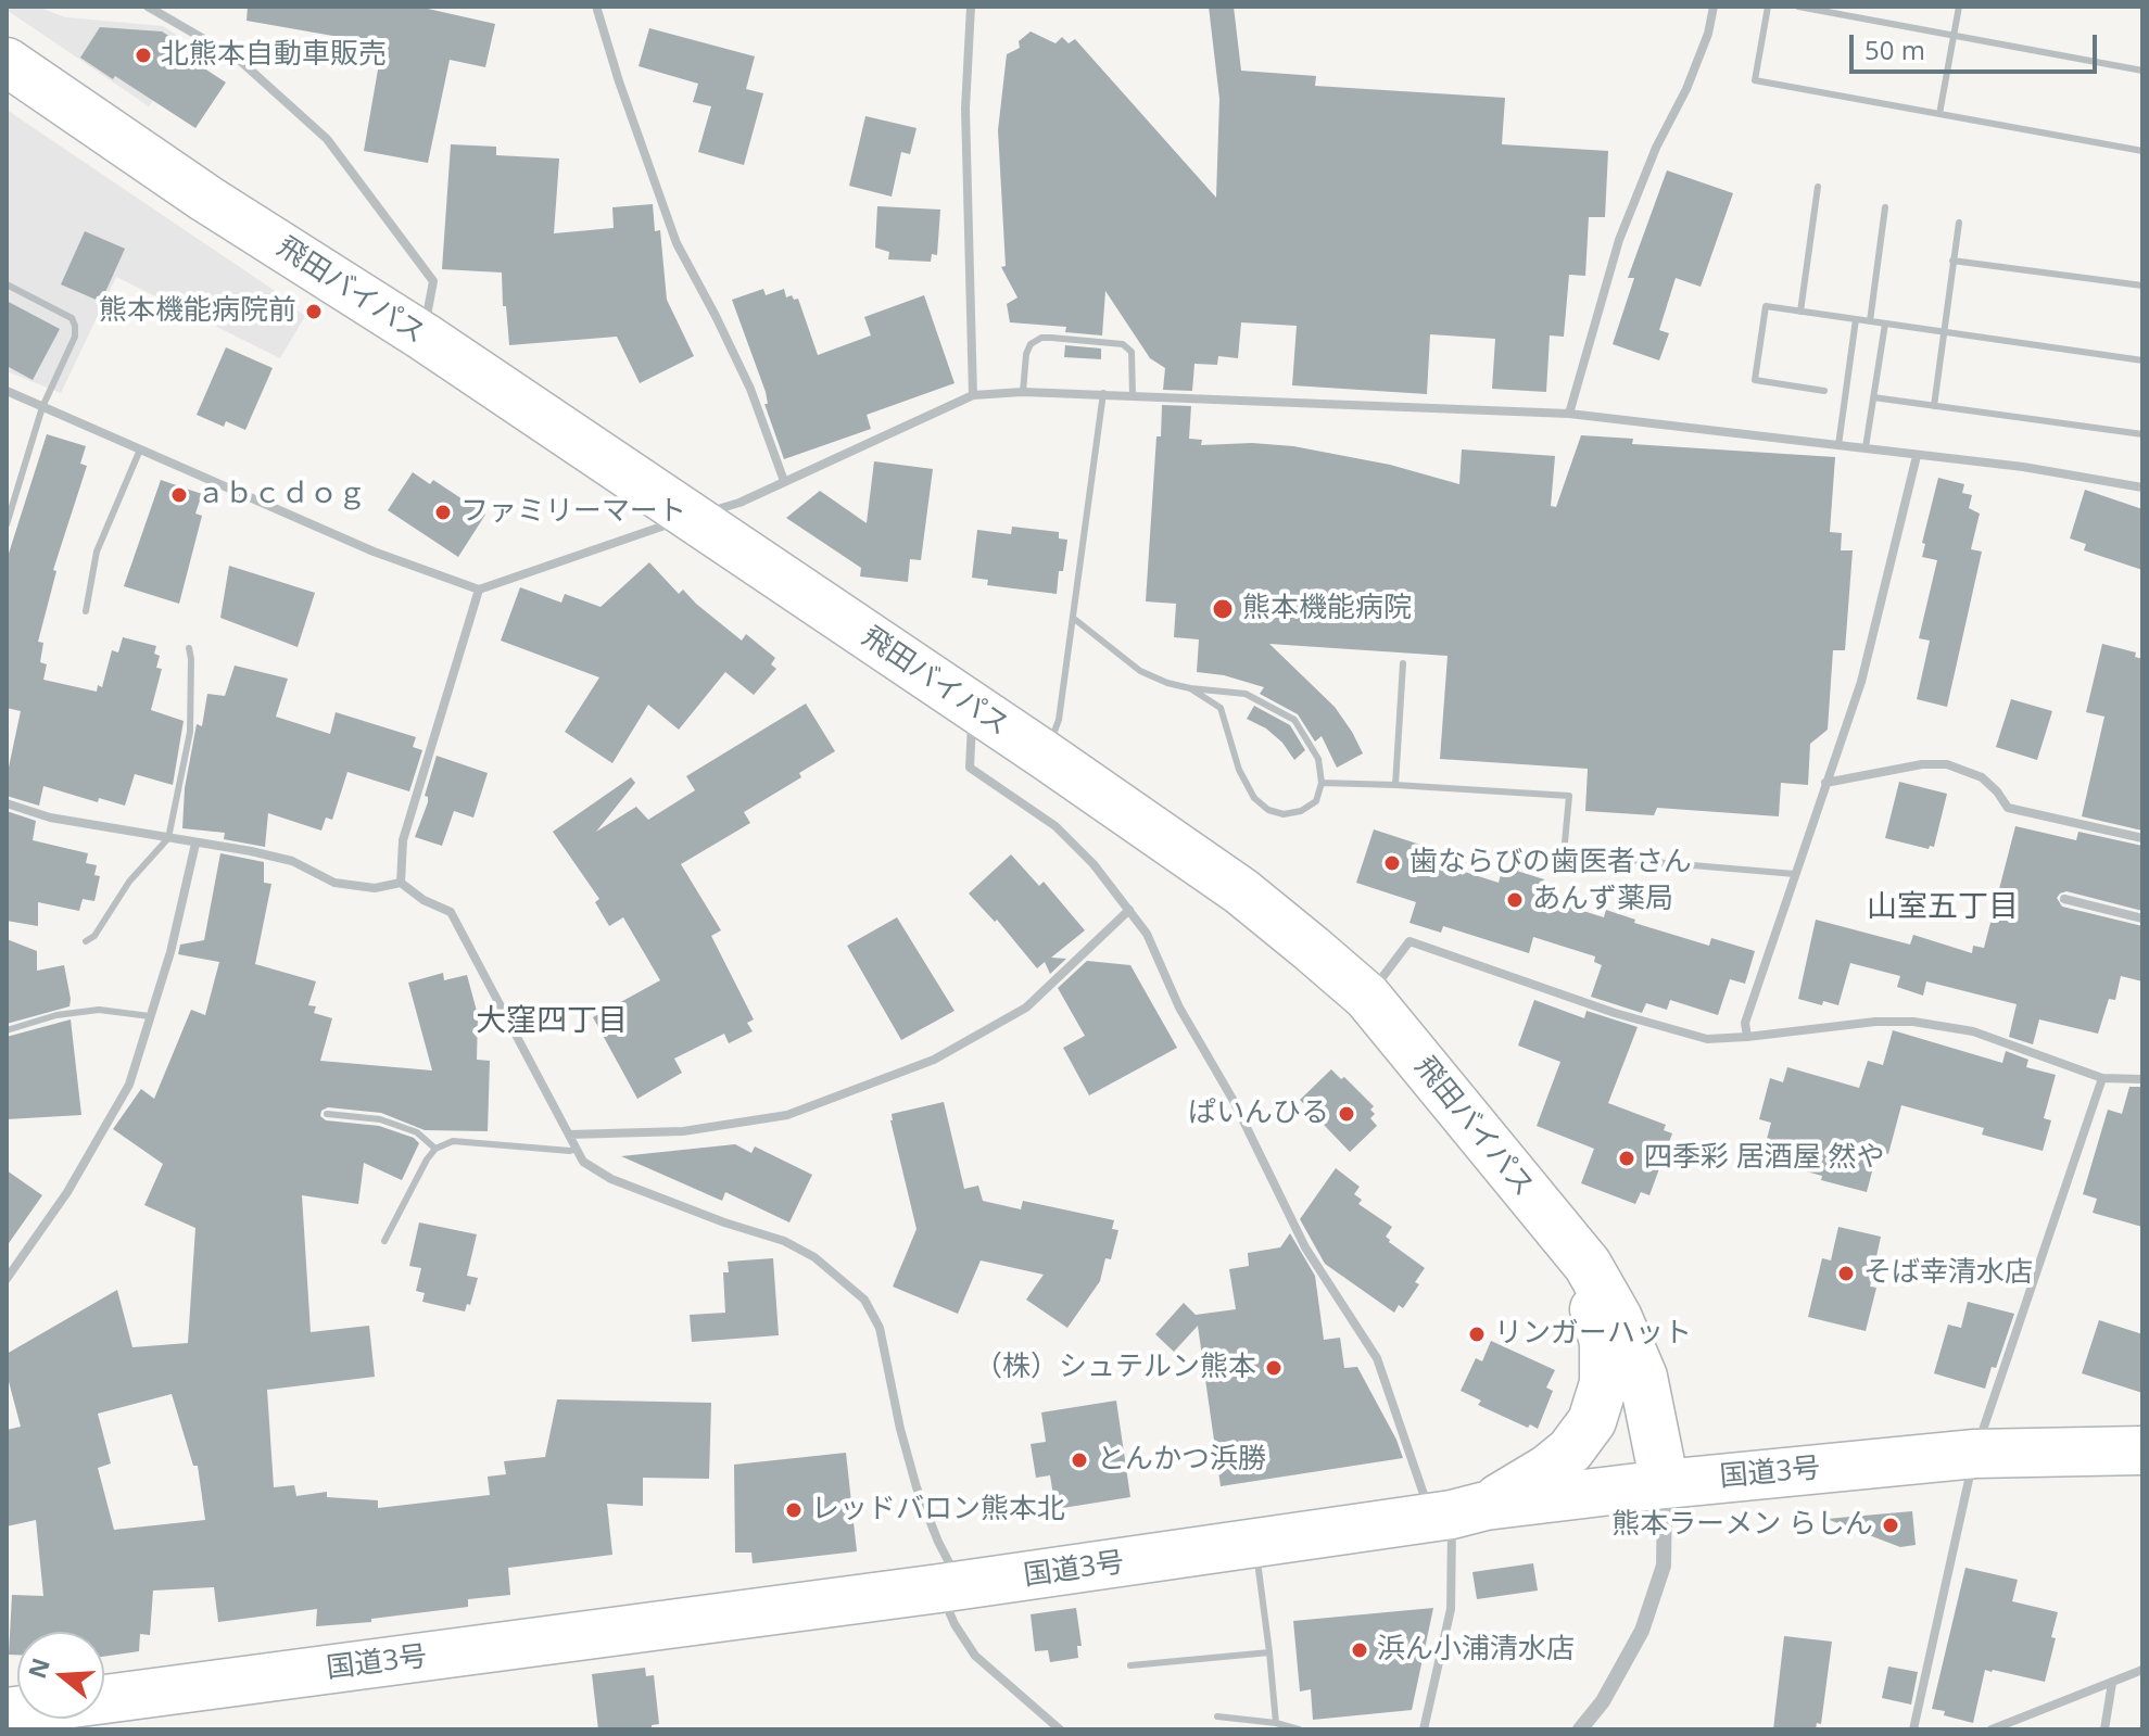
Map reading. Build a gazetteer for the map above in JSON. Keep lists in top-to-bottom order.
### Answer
{
  "streets": {
    "highway": ["飛田バイパス", "国道3号"]
  },
  "crossings": [
    ["飛田バイパス", "国道3号"]
  ],
  "districts": ["山室五丁目", "大窪四丁目"],
  "places": [
    "北熊本自動車販売",
    "熊本機能病院前",
    "ａｂｃｄｏｇ",
    "ファミリーマート",
    "熊本機能病院",
    "歯ならびの歯医者さん",
    "あんず薬局",
    "ぱいんひる",
    "四季彩 居酒屋 然や",
    "そば幸清水店",
    "リンガーハット",
    "（株）シュテルン熊本",
    "とんかつ浜勝",
    "レッドバロン熊本北",
    "熊本ラーメン らしん",
    "浜ん小浦清水店"
  ],
  "scale_bar": "50 m",
  "north": "left"
}
